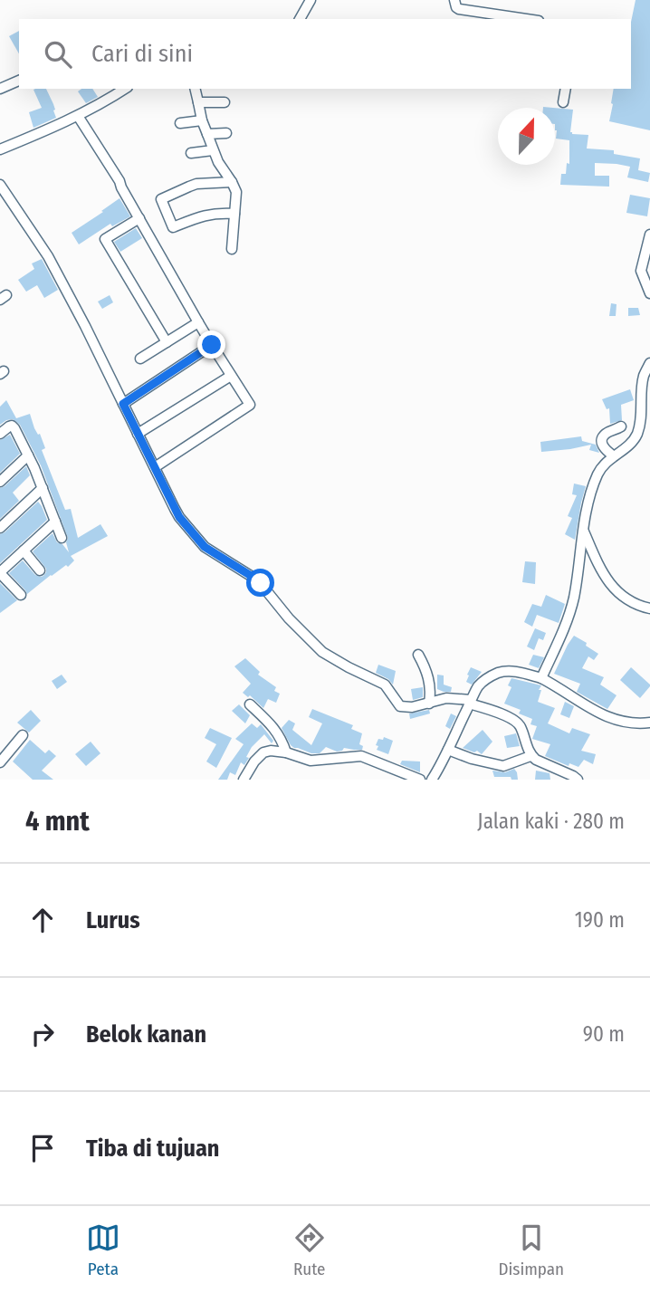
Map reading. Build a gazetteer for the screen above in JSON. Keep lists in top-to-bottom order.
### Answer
{
  "north": "top",
  "page": {
    "search": "Cari di sini",
    "heading": ["4 mnt", "Jalan kaki · 280 m"],
    "list": [
      ["Lurus", "190 m"],
      ["Belok kanan", "90 m"],
      "Tiba di tujuan"
    ],
    "nav": ["Peta", "Rute", "Disimpan"]
  }
}
